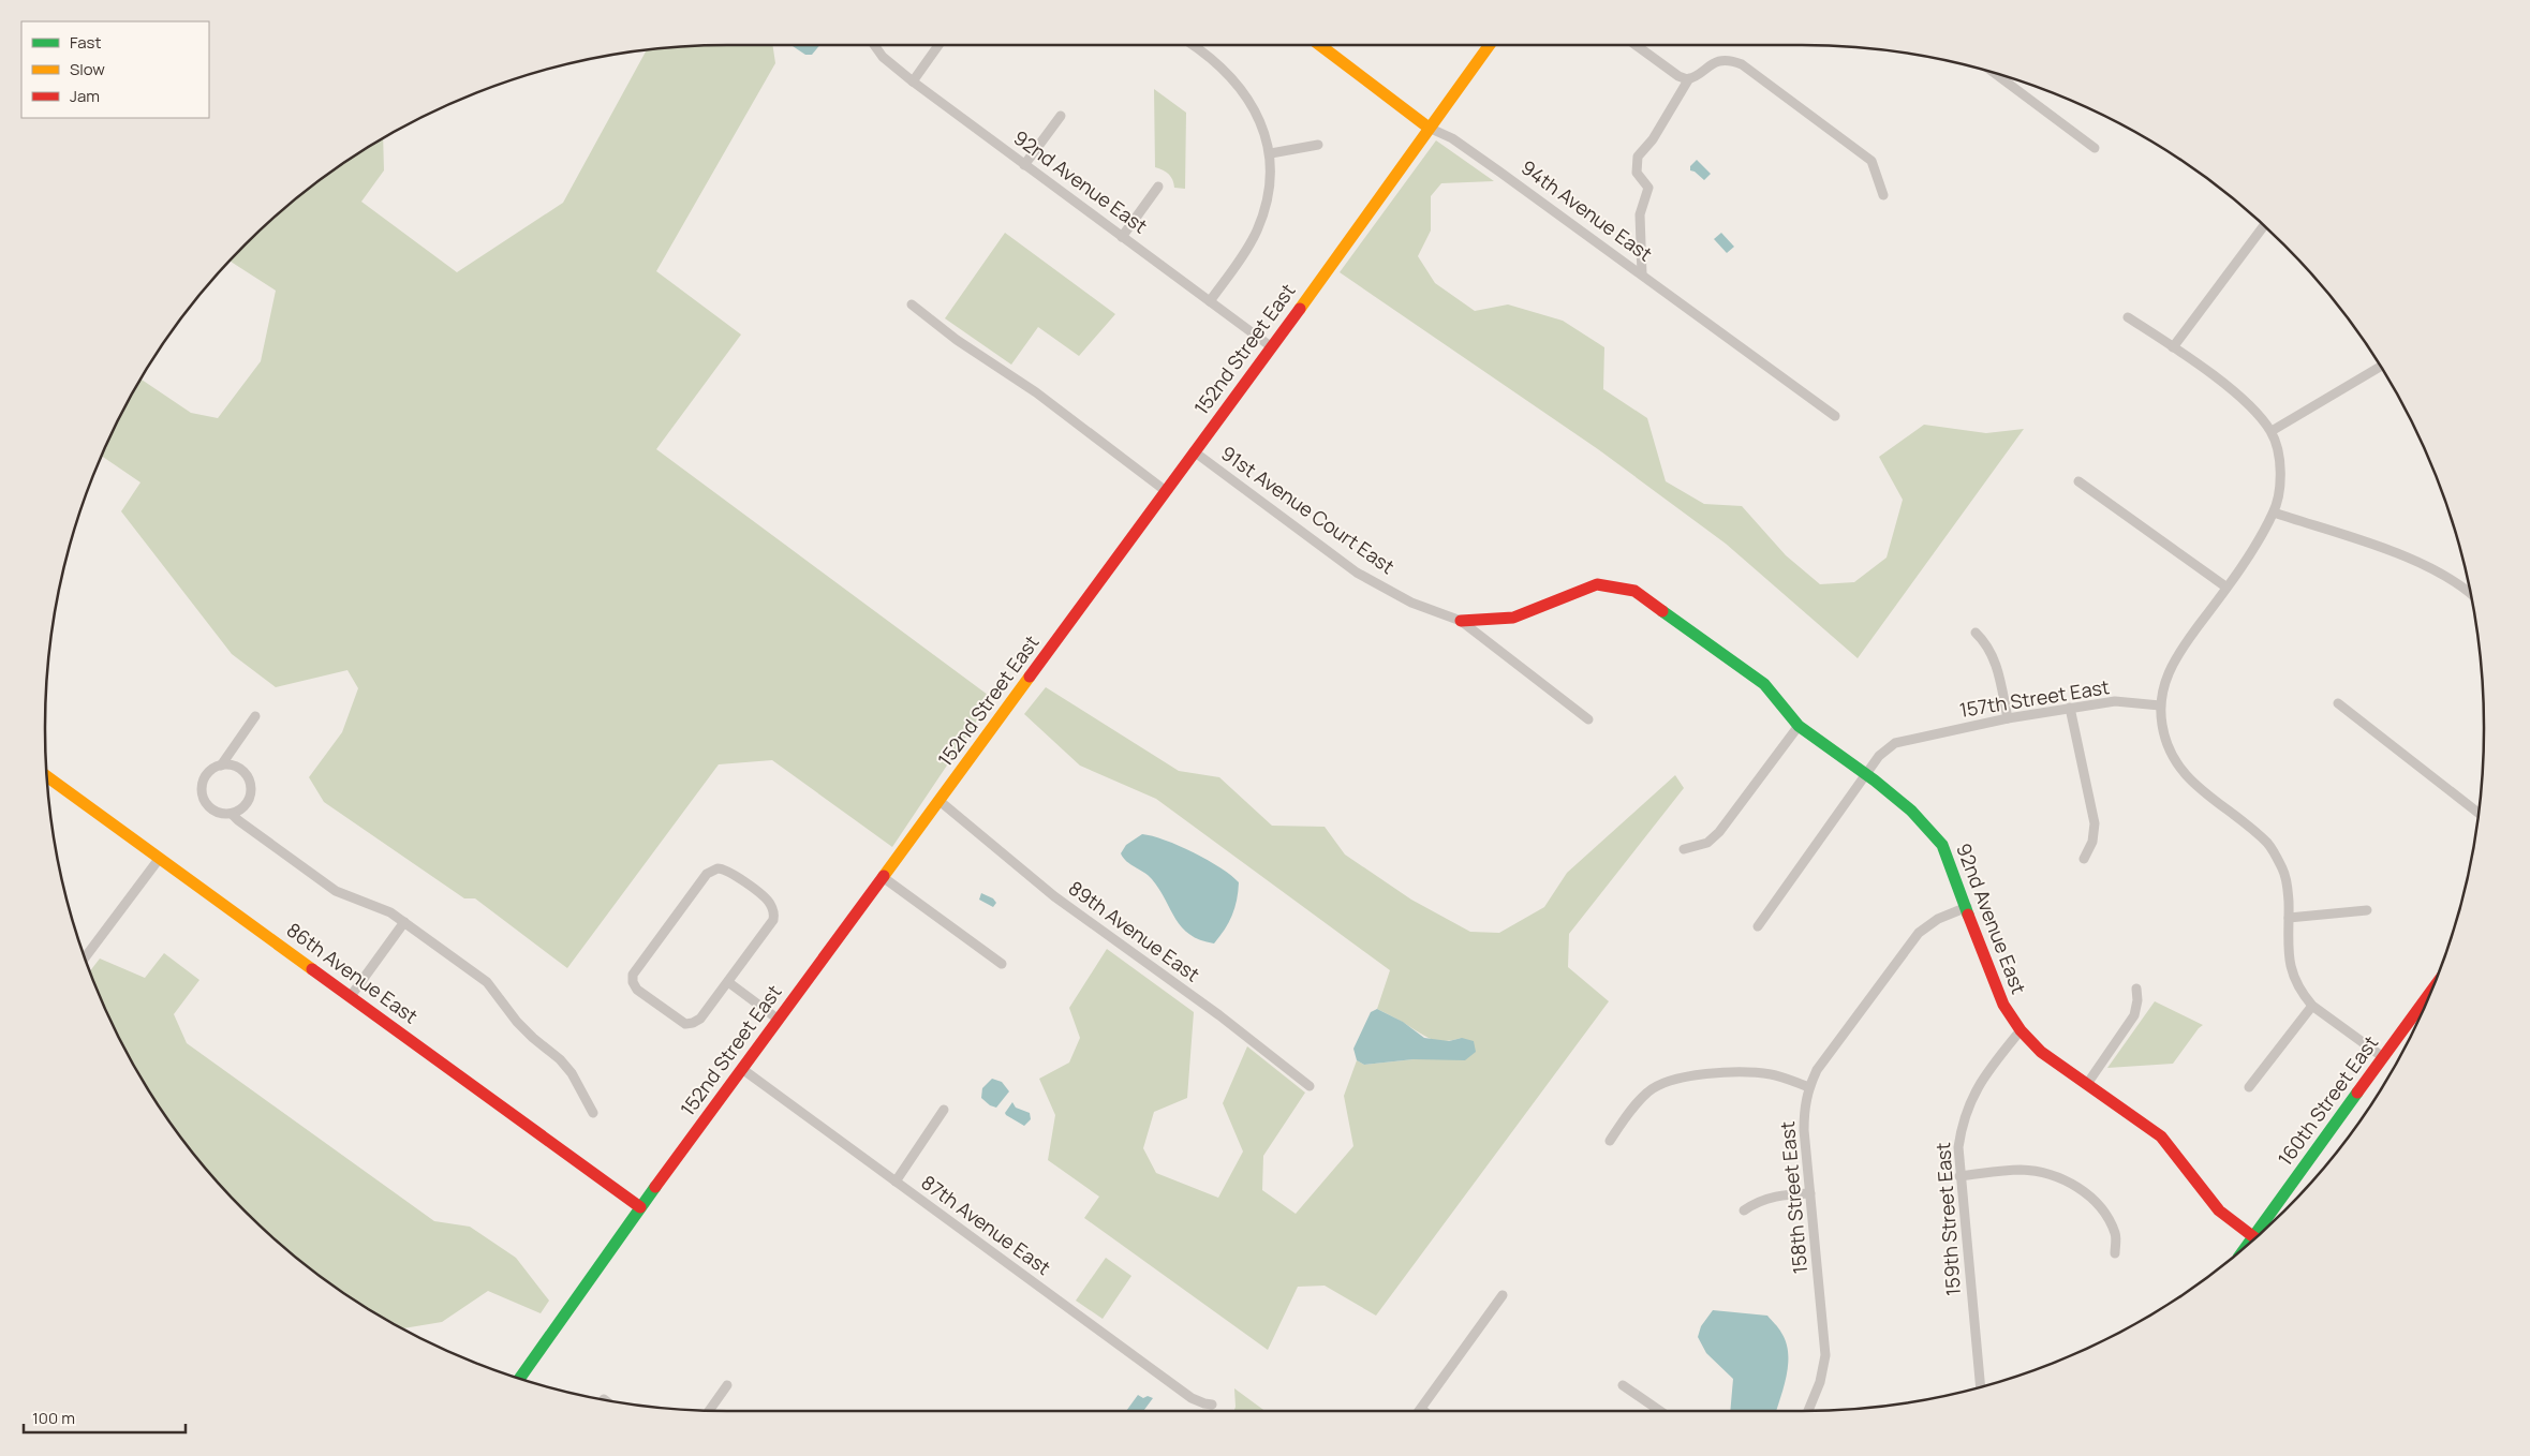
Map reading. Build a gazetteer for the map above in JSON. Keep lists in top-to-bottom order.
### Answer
{
  "streets": {
    "street": [
      "92nd Avenue East",
      "94th Avenue East",
      "152nd Street East",
      "91st Avenue Court East",
      "157th Street East",
      "89th Avenue East",
      "86th Avenue East",
      "160th Street East",
      "158th Street East",
      "159th Street East",
      "87th Avenue East"
    ]
  },
  "crossings": [
    ["92nd Avenue East", "152nd Street East"],
    ["92nd Avenue East", "91st Avenue Court East"],
    ["92nd Avenue East", "157th Street East"],
    ["92nd Avenue East", "158th Street East"],
    ["92nd Avenue East", "159th Street East"],
    ["94th Avenue East", "152nd Street East"],
    ["152nd Street East", "91st Avenue Court East"],
    ["152nd Street East", "89th Avenue East"],
    ["152nd Street East", "86th Avenue East"],
    ["152nd Street East", "87th Avenue East"]
  ],
  "legend": ["Fast", "Slow", "Jam"],
  "scale_bar": "100 m"
}
